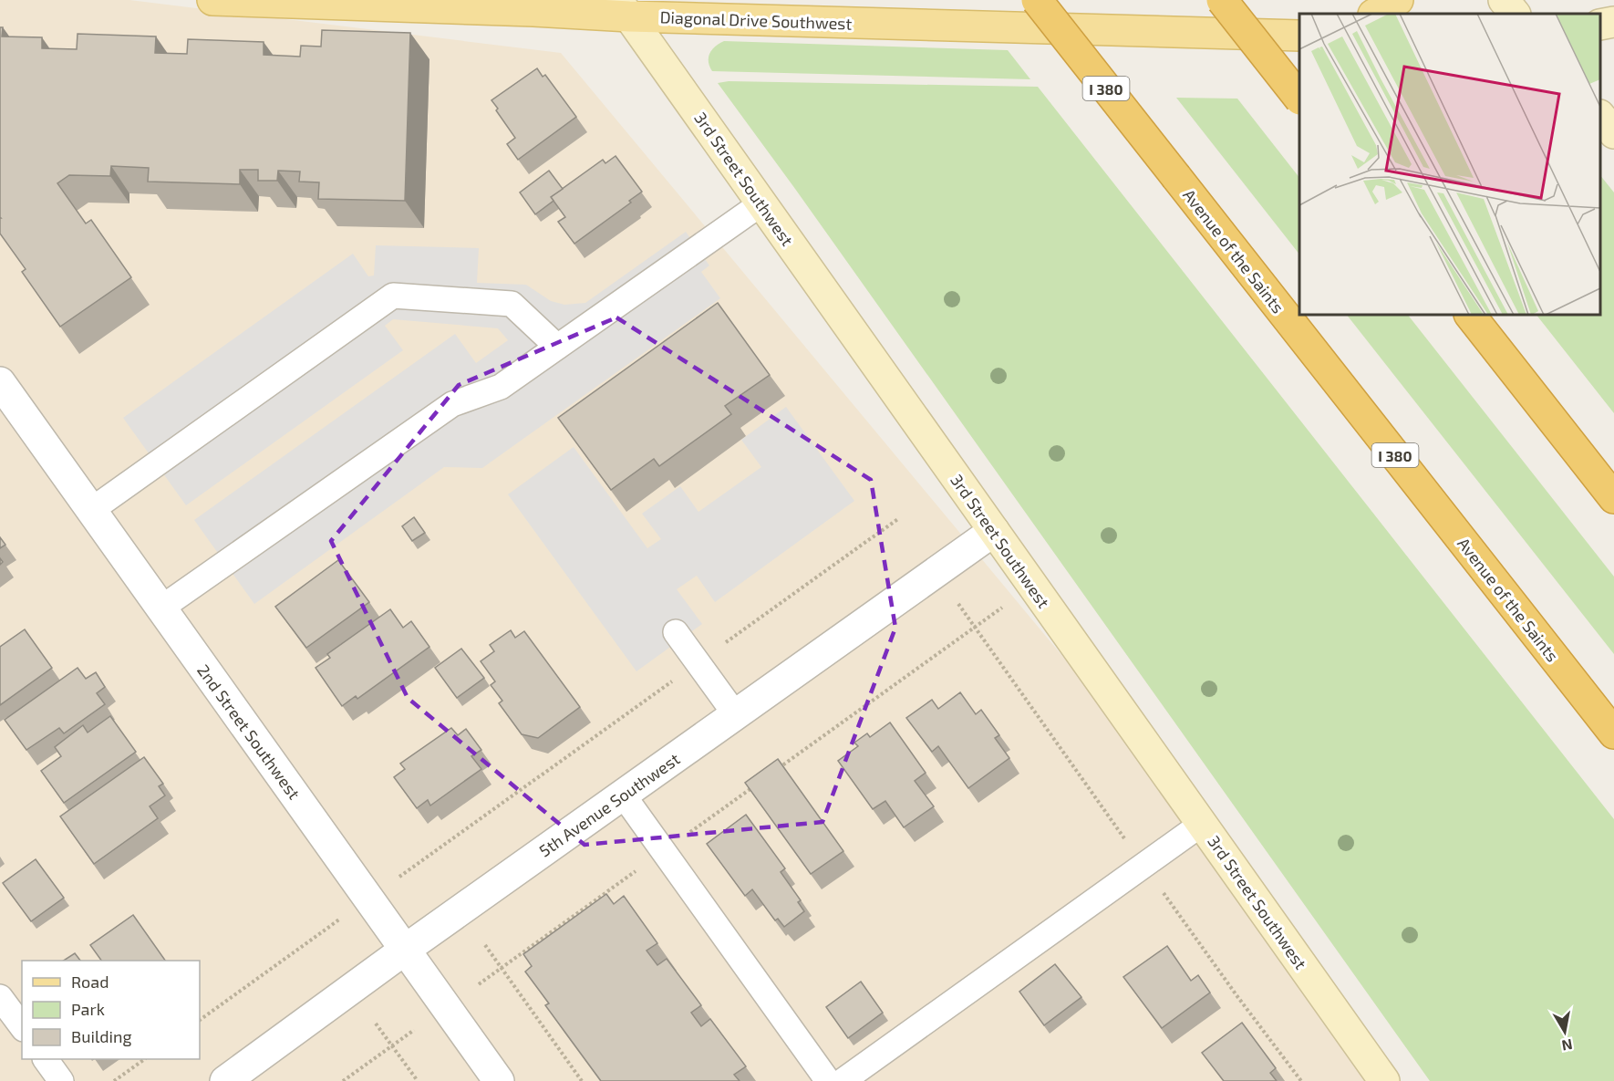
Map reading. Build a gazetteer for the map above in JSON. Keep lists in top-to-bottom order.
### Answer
{
  "streets": {
    "highway": ["I 380", "Avenue of the Saints"],
    "main road": ["Diagonal Drive Southwest", "3rd Street Southwest"],
    "street": ["2nd Street Southwest", "5th Avenue Southwest"]
  },
  "crossings": [
    ["Diagonal Drive Southwest", "3rd Street Southwest"],
    ["3rd Street Southwest", "5th Avenue Southwest"],
    ["2nd Street Southwest", "5th Avenue Southwest"]
  ],
  "legend": ["Road", "Park", "Building"],
  "north": "bottom"
}
